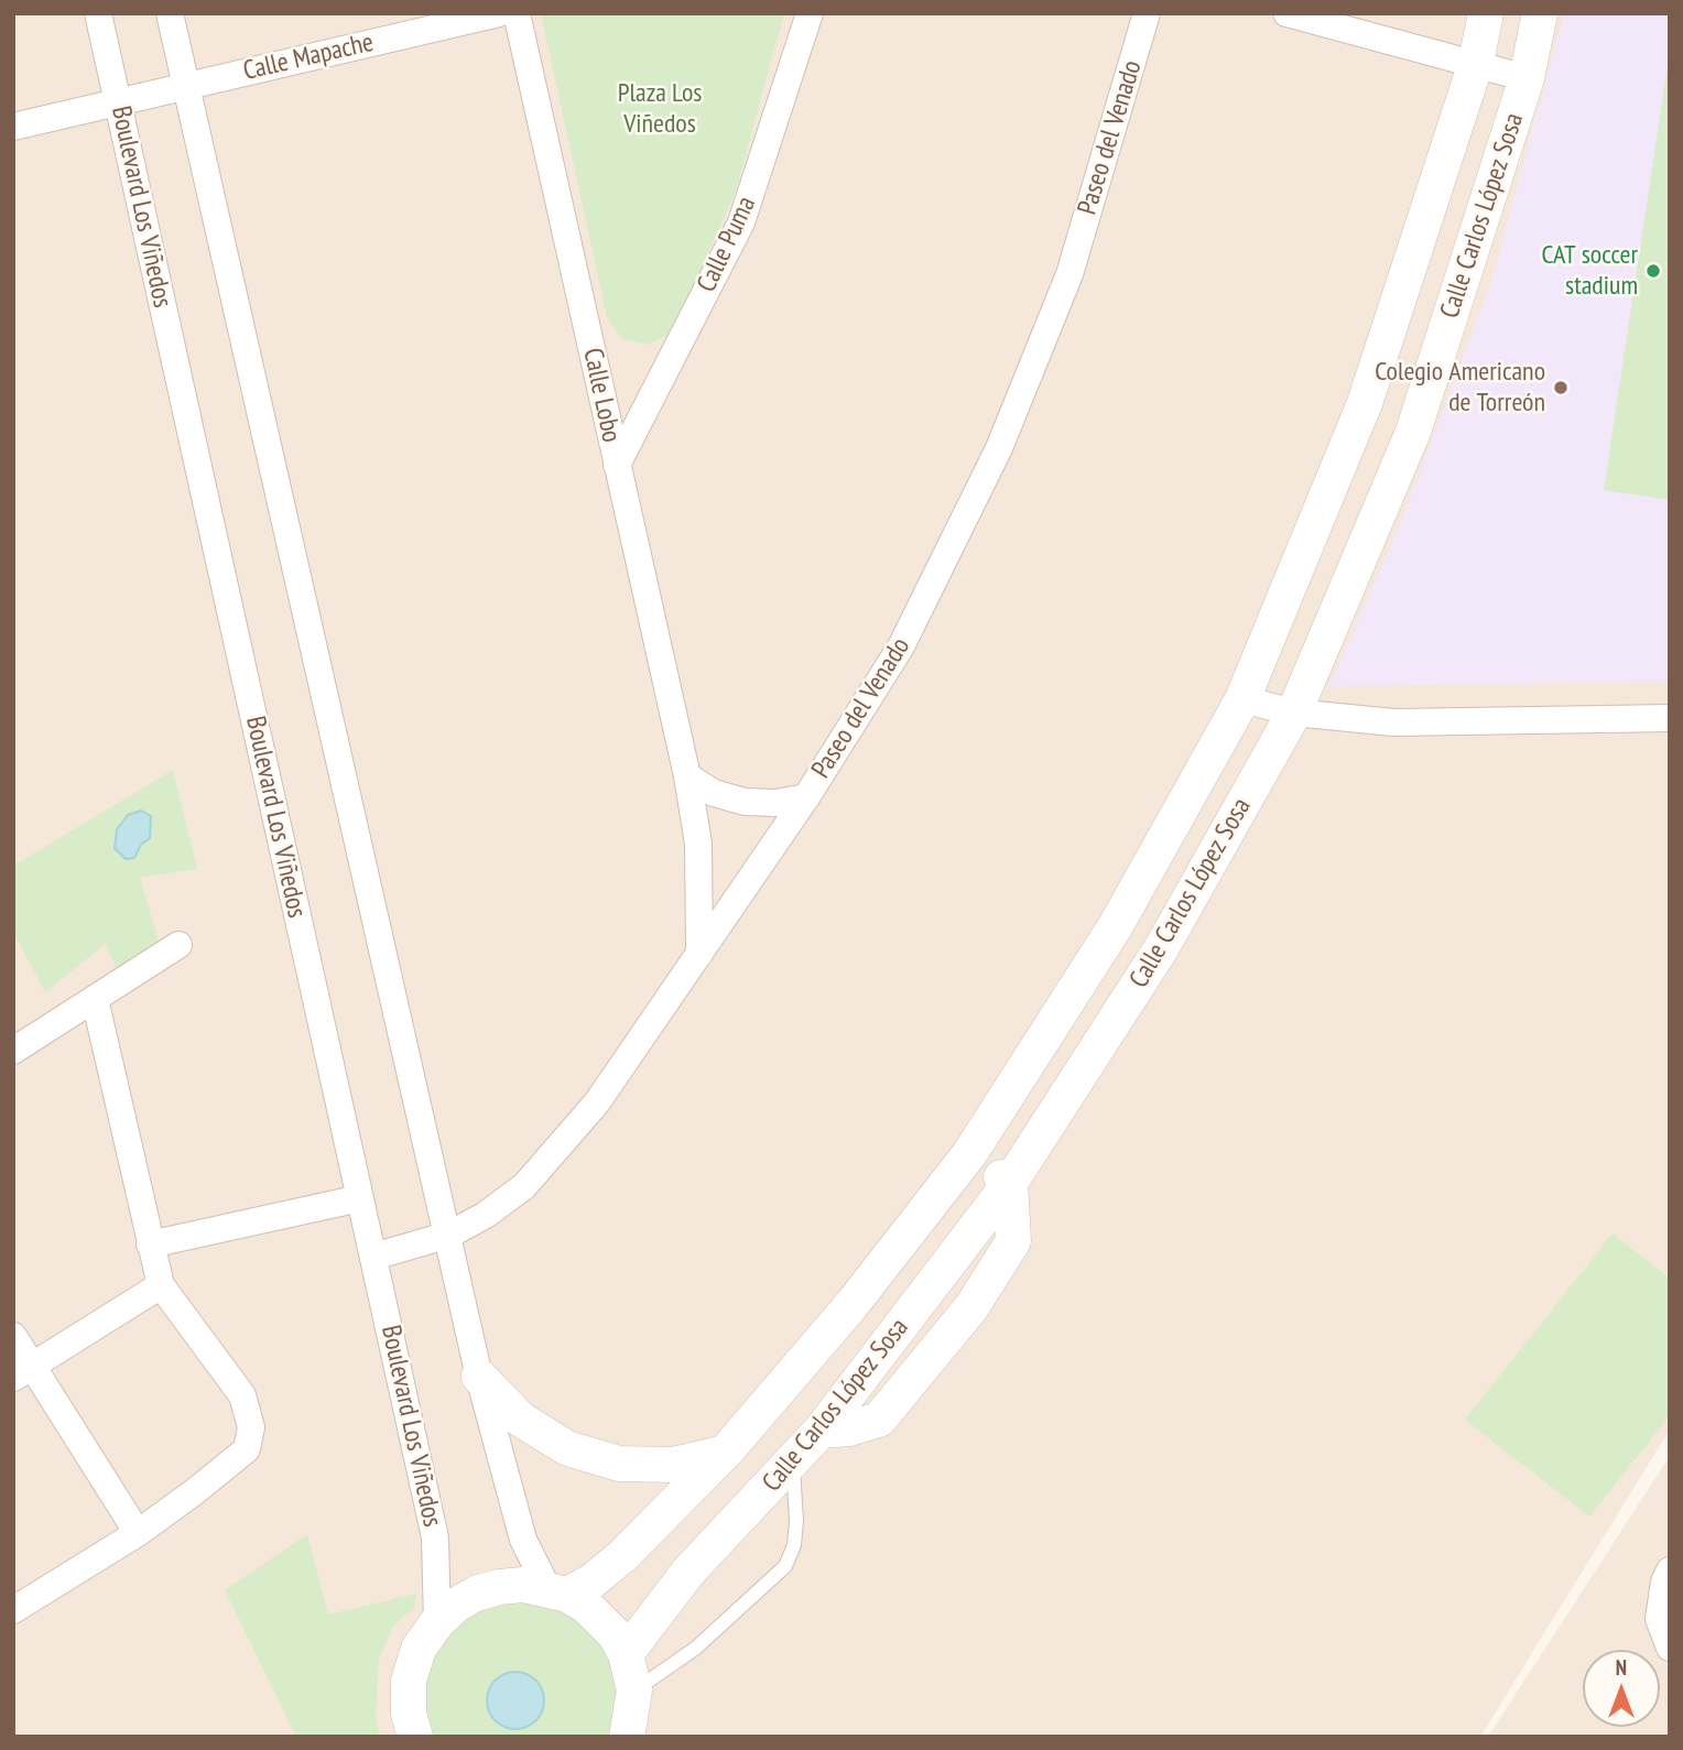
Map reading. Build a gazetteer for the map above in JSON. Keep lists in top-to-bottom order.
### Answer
{
  "streets": {
    "street": [
      "Calle Mapache",
      "Paseo del Venado",
      "Boulevard Los Viñedos",
      "Calle Carlos López Sosa",
      "Calle Puma",
      "Calle Lobo"
    ]
  },
  "crossings": [
    ["Calle Mapache", "Boulevard Los Viñedos"],
    ["Paseo del Venado", "Boulevard Los Viñedos"],
    ["Paseo del Venado", "Calle Lobo"],
    ["Calle Puma", "Calle Lobo"]
  ],
  "parks": ["Plaza Los Viñedos"],
  "places": ["CAT soccer stadium", "Colegio Americano de Torreón"],
  "north": "top"
}
